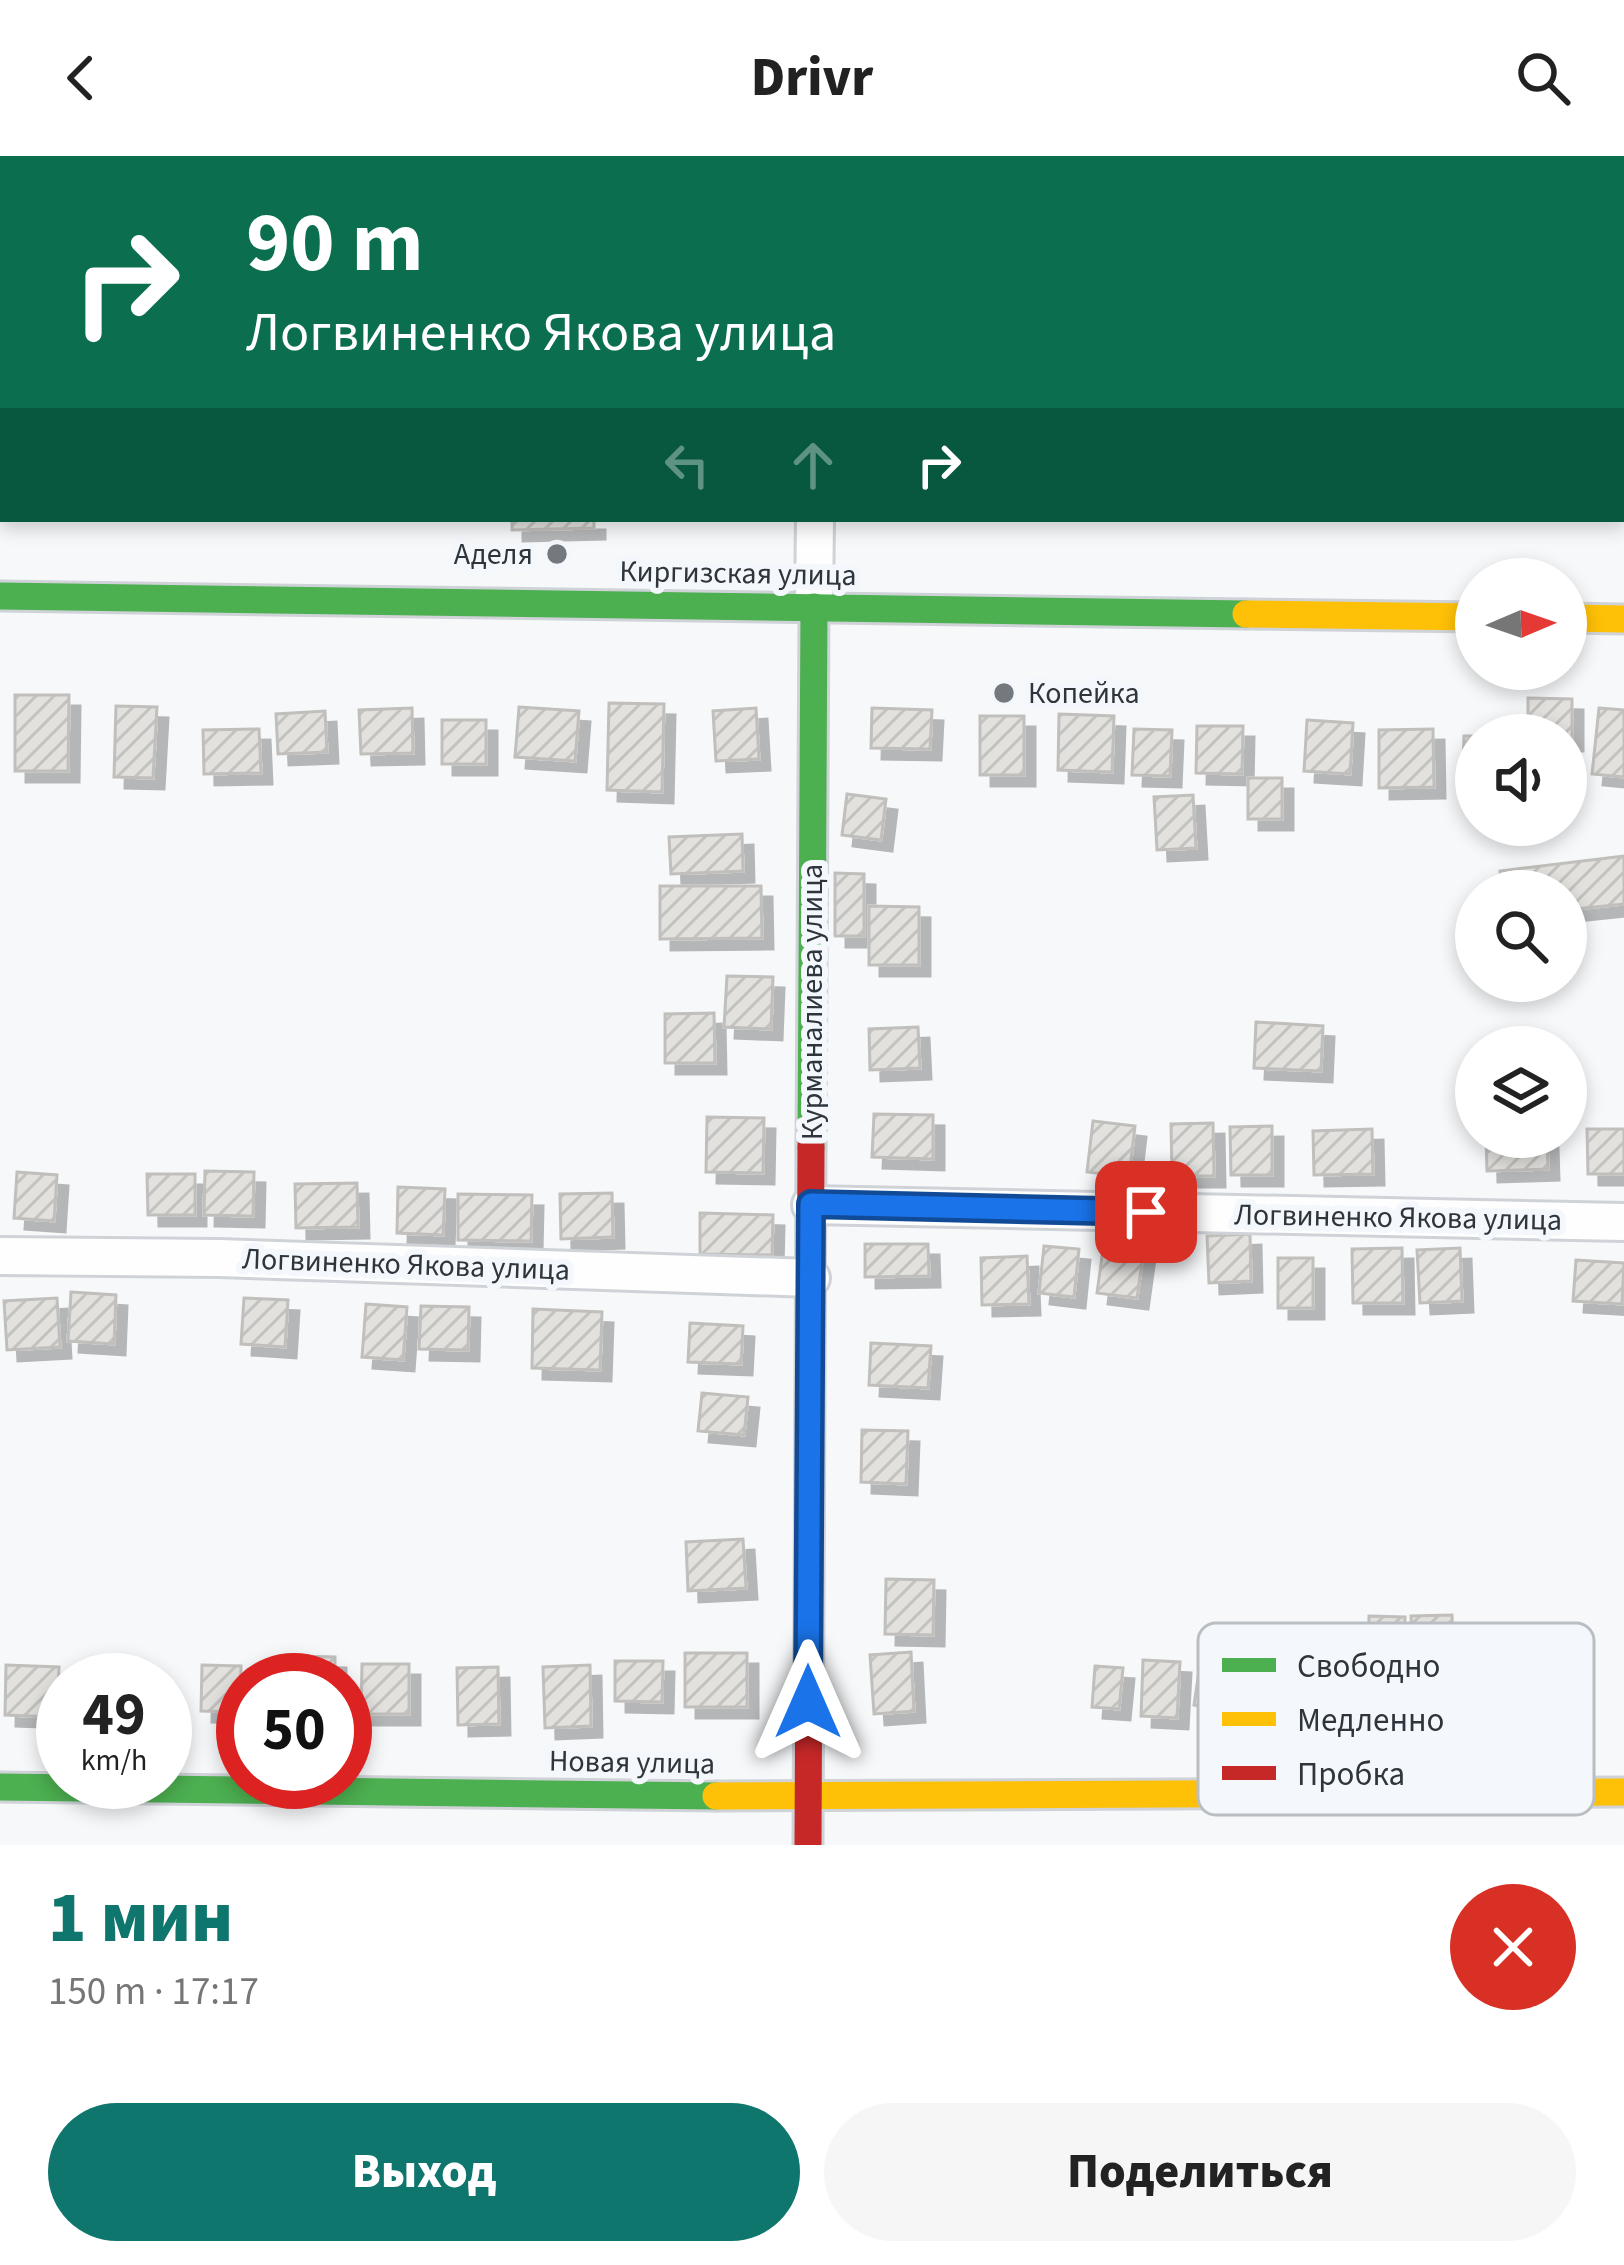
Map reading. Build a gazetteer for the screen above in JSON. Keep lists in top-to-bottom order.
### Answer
{
  "streets": {
    "main road": ["Киргизская улица", "Курманалиева улица", "Новая улица"],
    "street": ["Логвиненко Якова улица"]
  },
  "crossings": [
    ["Киргизская улица", "Курманалиева улица"],
    ["Курманалиева улица", "Логвиненко Якова улица"],
    ["Курманалиева улица", "Новая улица"]
  ],
  "places": ["Аделя", "Копейка"],
  "legend": ["Свободно", "Медленно", "Пробка"],
  "north": "right",
  "page": {
    "header": "Drivr",
    "turn": ["90 m", "Логвиненко Якова улица"],
    "speed": "49 km/h",
    "limit": "50",
    "heading": ["1 мин", "150 m · 17:17"],
    "buttons": ["Выход", "Поделиться"]
  }
}
